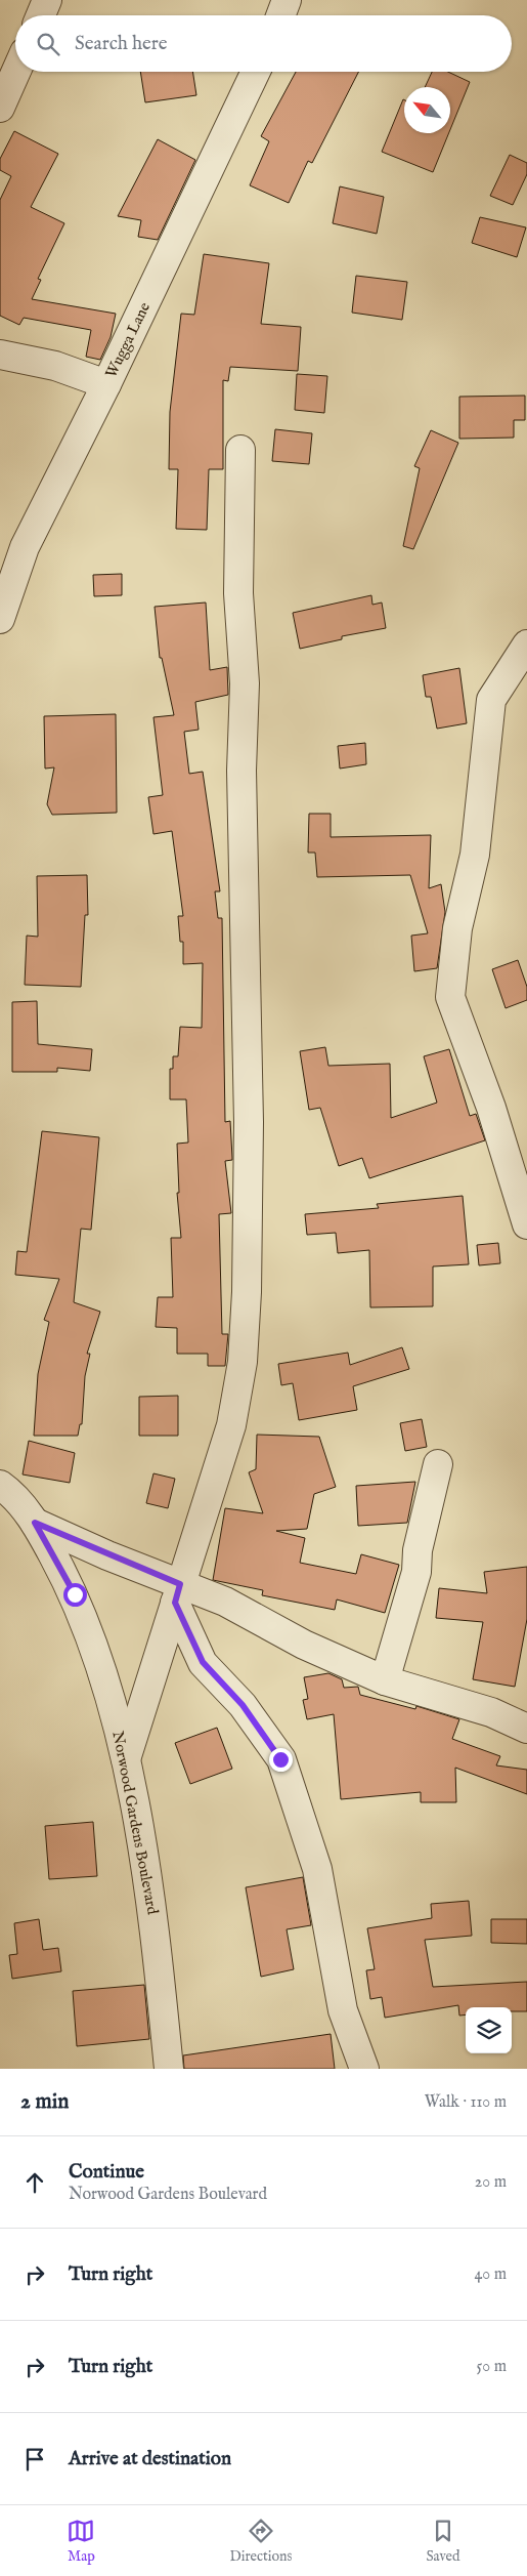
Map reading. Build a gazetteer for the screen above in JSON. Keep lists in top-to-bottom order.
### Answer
{
  "streets": {
    "street": ["Wugga Lane", "Norwood Gardens Boulevard"]
  },
  "north": "top left",
  "page": {
    "search": "Search here",
    "heading": ["2 min", "Walk · 110 m"],
    "list": [
      ["Continue", "Norwood Gardens Boulevard", "20 m"],
      ["Turn right", "40 m"],
      ["Turn right", "50 m"],
      "Arrive at destination"
    ],
    "nav": ["Map", "Directions", "Saved"]
  }
}
